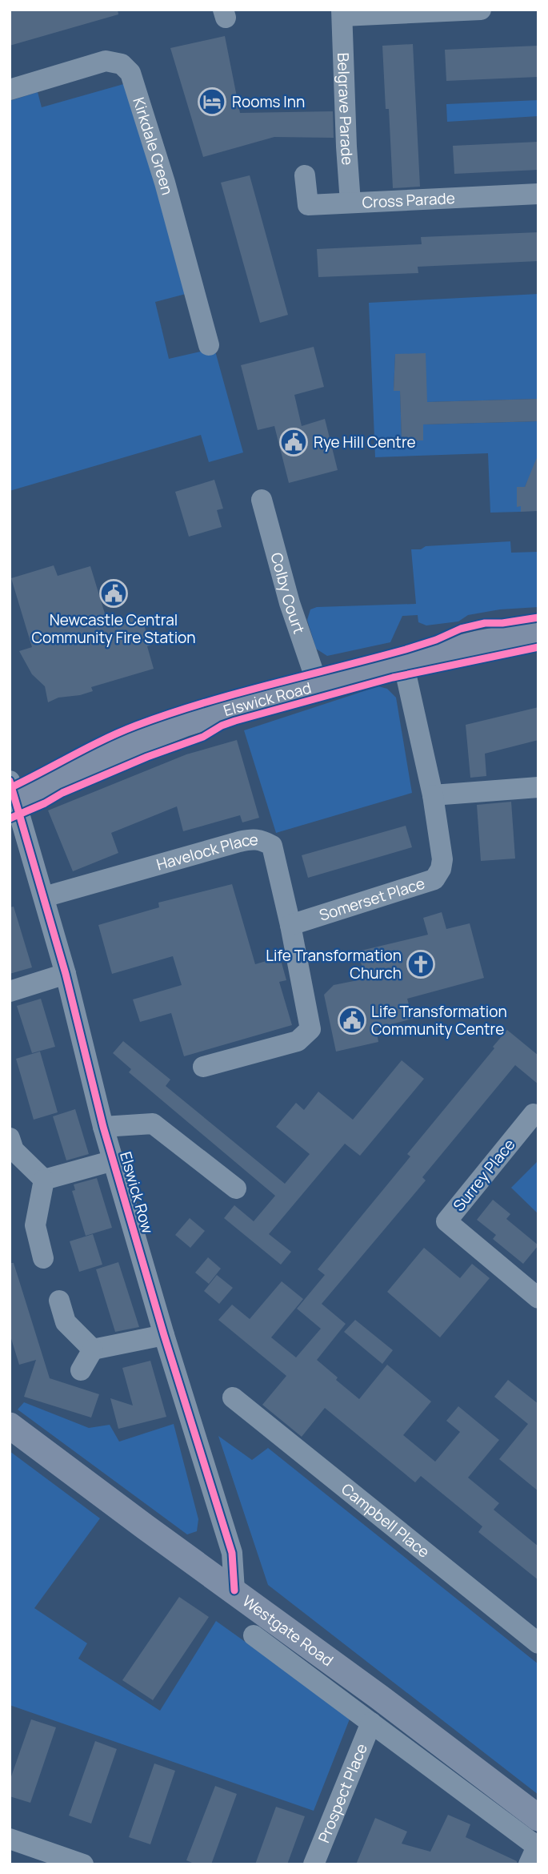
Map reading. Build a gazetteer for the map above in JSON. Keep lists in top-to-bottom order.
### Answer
{
  "streets": {
    "main road": ["Elswick Road", "Westgate Road"],
    "street": [
      "Belgrave Parade",
      "Kirkdale Green",
      "Cross Parade",
      "Colby Court",
      "Havelock Place",
      "Somerset Place",
      "Surrey Place",
      "Elswick Row",
      "Campbell Place",
      "Prospect Place"
    ]
  },
  "crossings": [
    ["Belgrave Parade", "Cross Parade"],
    ["Colby Court", "Elswick Road"],
    ["Elswick Road", "Somerset Place"],
    ["Elswick Road", "Elswick Row"],
    ["Havelock Place", "Somerset Place"],
    ["Havelock Place", "Elswick Row"],
    ["Elswick Row", "Westgate Road"]
  ],
  "places": {
    "hotel": ["Rooms Inn"],
    "public building": ["Rye Hill Centre", "Newcastle Central Community Fire Station", "Life Transformation Community Centre"],
    "church": ["Life Transformation Church"]
  }
}
